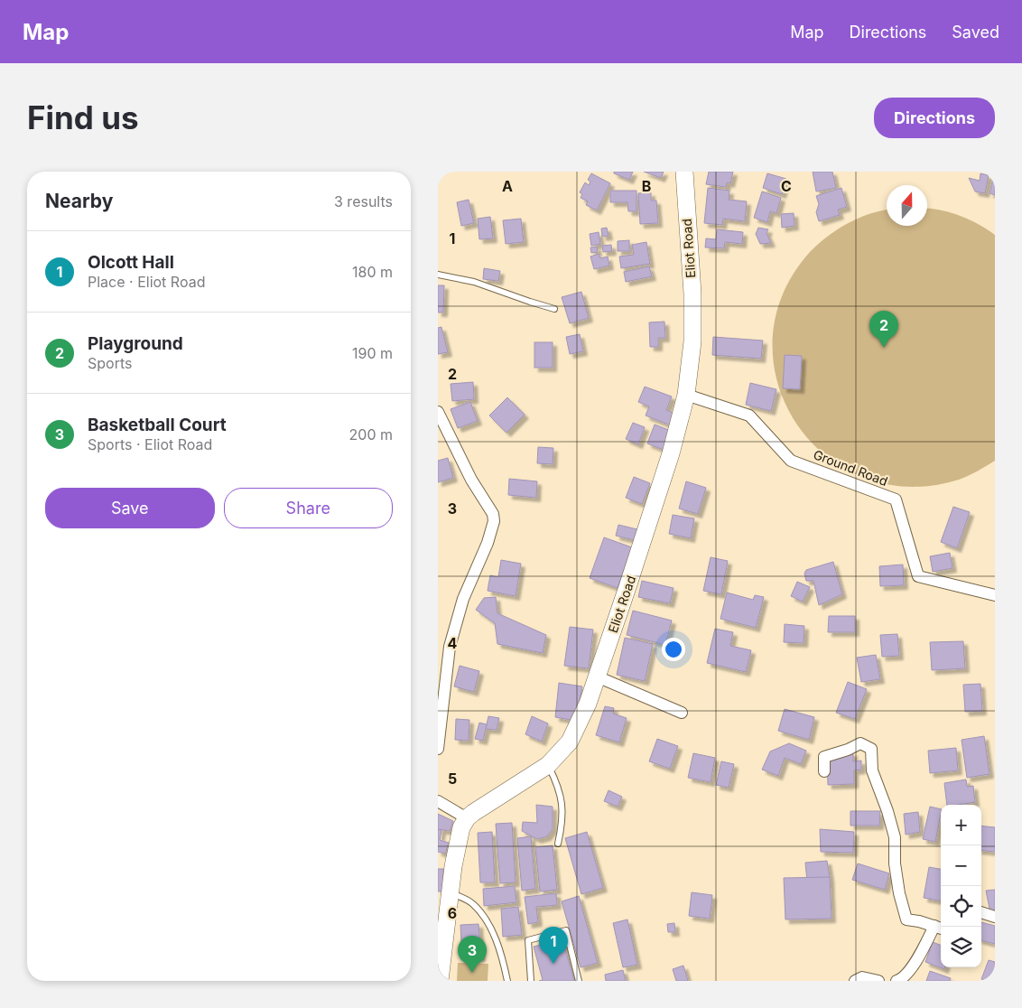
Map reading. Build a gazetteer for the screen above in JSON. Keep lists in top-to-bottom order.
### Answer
{
  "streets": {
    "street": ["Eliot Road", "Ground Road"]
  },
  "crossings": [
    ["Eliot Road", "Ground Road"]
  ],
  "north": "top",
  "page": {
    "header": "Map",
    "nav": ["Map", "Directions", "Saved"],
    "buttons": [
      "Directions",
      ["Save", "Share"]
    ],
    "title": "Find us",
    "heading": ["Nearby", "3 results"],
    "list": [
      {
        "mark": "1",
        "name": "Olcott Hall",
        "note": "Place · Eliot Road",
        "value": "180 m"
      },
      {
        "mark": "2",
        "name": "Playground",
        "note": "Sports",
        "value": "190 m"
      },
      {
        "mark": "3",
        "name": "Basketball Court",
        "note": "Sports · Eliot Road",
        "value": "200 m"
      }
    ],
    "pins": ["2", "1", "3"],
    "map_buttons": ["+", "−"]
  },
  "grid": {
    "columns": ["A", "B", "C"],
    "rows": [
      "1",
      "2",
      "3",
      "4",
      "5",
      "6"
    ]
  }
}
